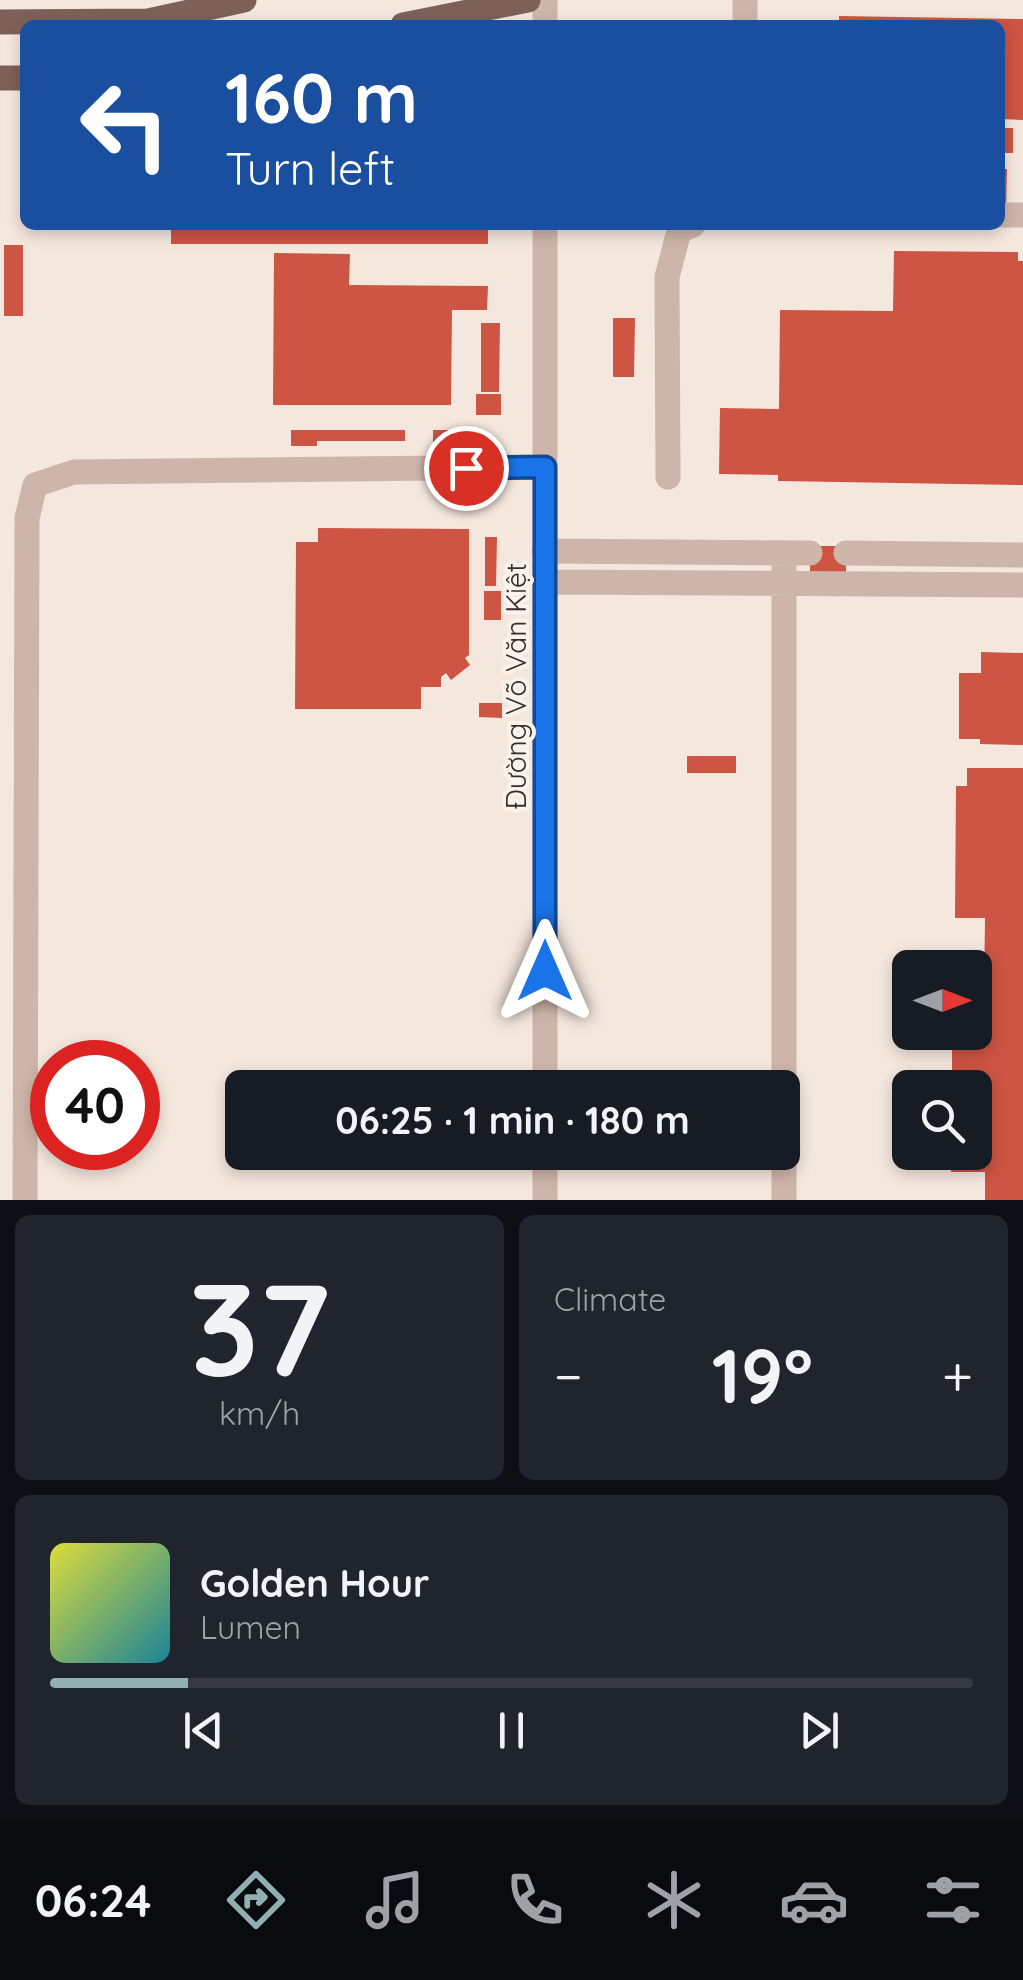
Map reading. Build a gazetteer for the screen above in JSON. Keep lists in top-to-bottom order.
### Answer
{
  "streets": {
    "street": ["Đường Võ Văn Kiệt"]
  },
  "north": "right",
  "page": {
    "turn": ["160 m", "Turn left"],
    "limit": "40",
    "trip": "06:25 · 1 min · 180 m",
    "tile": [
      ["37", "km/h"],
      "Climate"
    ],
    "heat": ["−", "19°", "+"],
    "song": ["Golden Hour", "Lumen"],
    "tabs": "06:24"
  }
}
